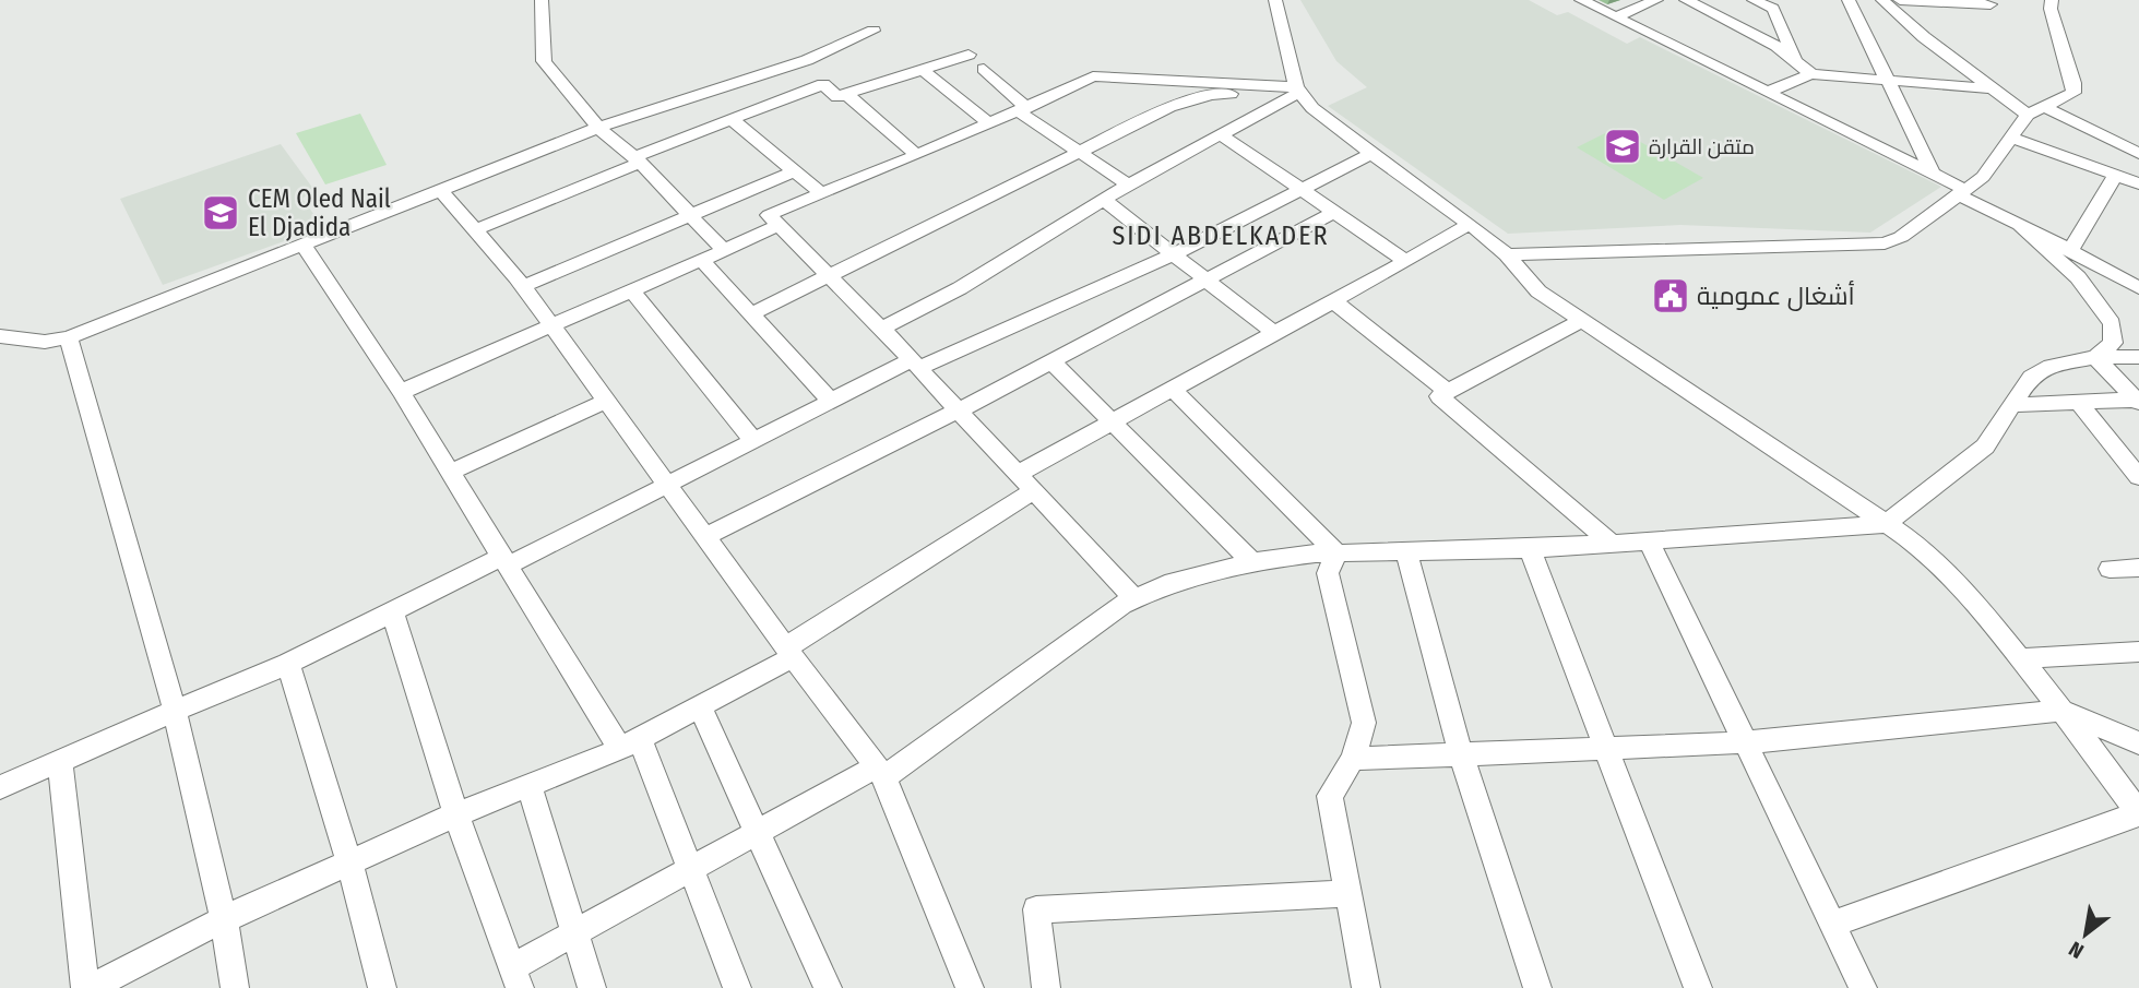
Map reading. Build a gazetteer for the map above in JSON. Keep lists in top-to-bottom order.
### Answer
{
  "districts": ["SIDI ABDELKADER"],
  "places": {
    "school or university": ["متقن القرارة", "CEM Oled Nail El Djadida"],
    "public building": ["أشغال عمومية"]
  },
  "north": "bottom left"
}
